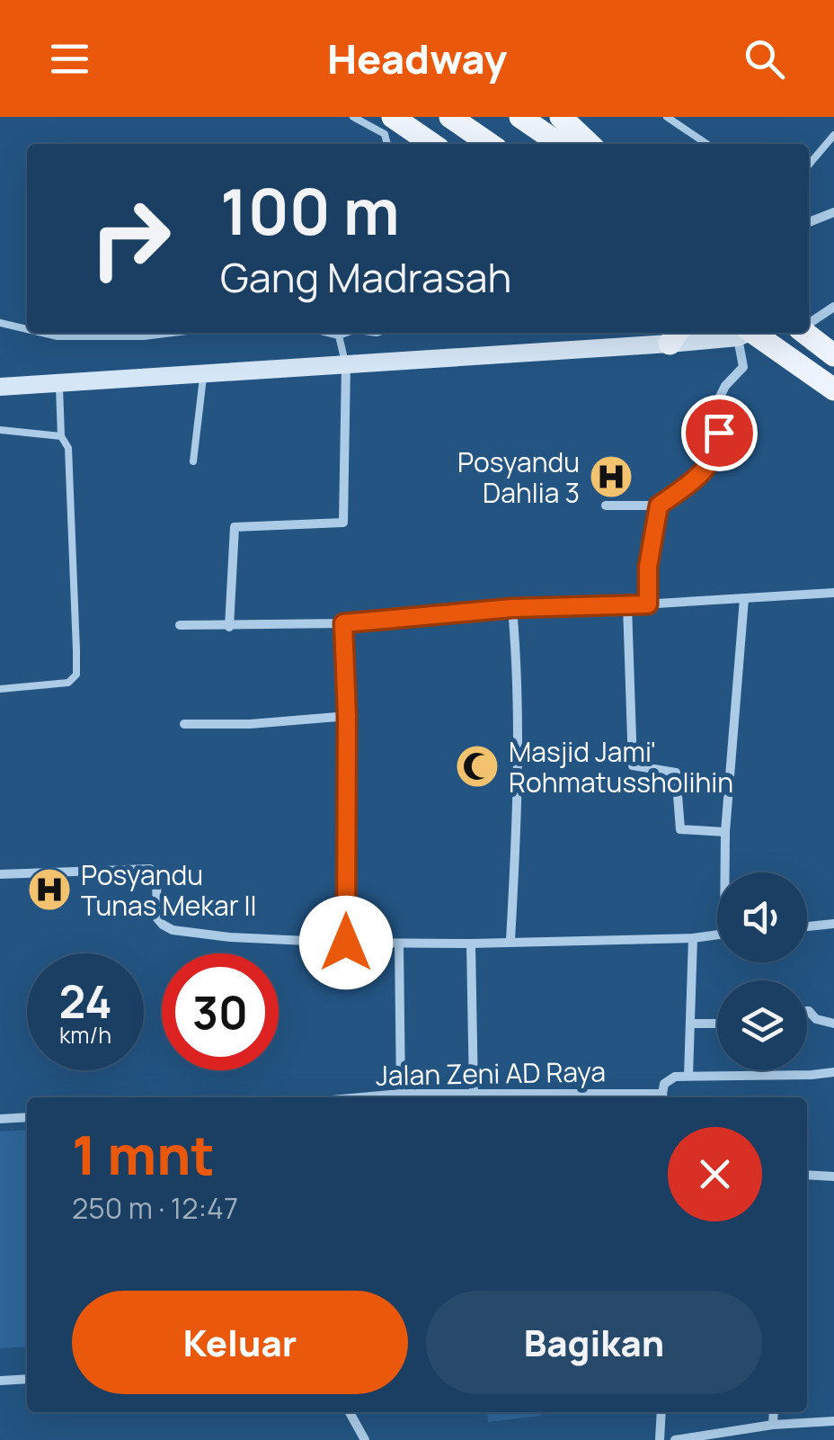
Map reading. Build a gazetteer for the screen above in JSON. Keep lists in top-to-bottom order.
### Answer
{
  "streets": {
    "street": ["Jalan Zeni AD Raya"]
  },
  "places": {
    "hospital": ["Posyandu Dahlia 3", "Posyandu Tunas Mekar II"],
    "mosque": ["Masjid Jami' Rohmatussholihin"]
  },
  "page": {
    "header": "Headway",
    "turn": ["100 m", "Gang Madrasah"],
    "speed": "24 km/h",
    "limit": "30",
    "heading": ["1 mnt", "250 m · 12:47"],
    "buttons": ["Keluar", "Bagikan"]
  }
}
